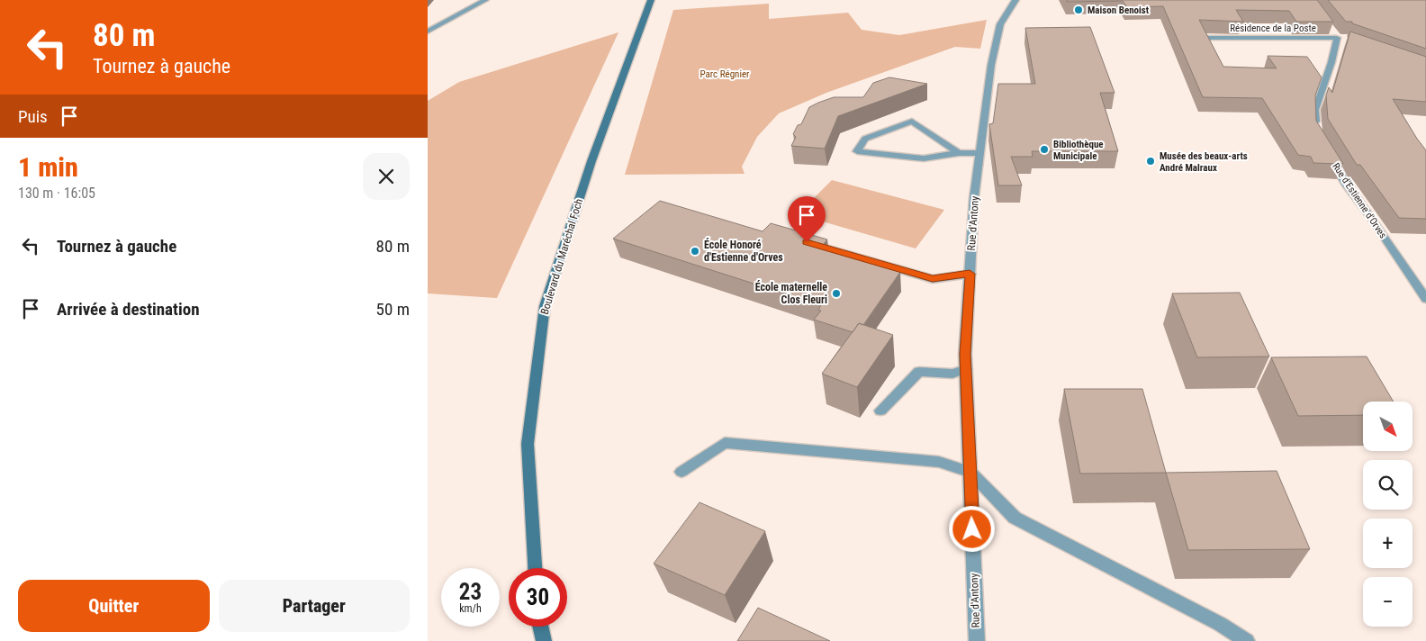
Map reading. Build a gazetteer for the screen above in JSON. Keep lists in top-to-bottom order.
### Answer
{
  "streets": {
    "street": [
      "Résidence de la Poste",
      "Rue d'Estienne d'Orves",
      "Rue d'Antony",
      "Boulevard du Maréchal Foch"
    ]
  },
  "parks": ["Parc Régnier"],
  "places": [
    "Maison Benoist",
    "Bibliothèque Municipale",
    "Musée des beaux-arts André Malraux",
    "École Honoré d'Estienne d'Orves",
    "École maternelle Clos Fleuri"
  ],
  "north": "bottom right",
  "page": {
    "turn": ["80 m", "Tournez à gauche"],
    "then": "Puis",
    "heading": ["1 min", "130 m · 16:05"],
    "list": [
      {
        "name": "Tournez à gauche",
        "value": "80 m"
      },
      {
        "name": "Arrivée à destination",
        "value": "50 m"
      }
    ],
    "map_buttons": ["+", "−"],
    "speed": "23 km/h",
    "limit": "30",
    "buttons": ["Quitter", "Partager"]
  }
}
